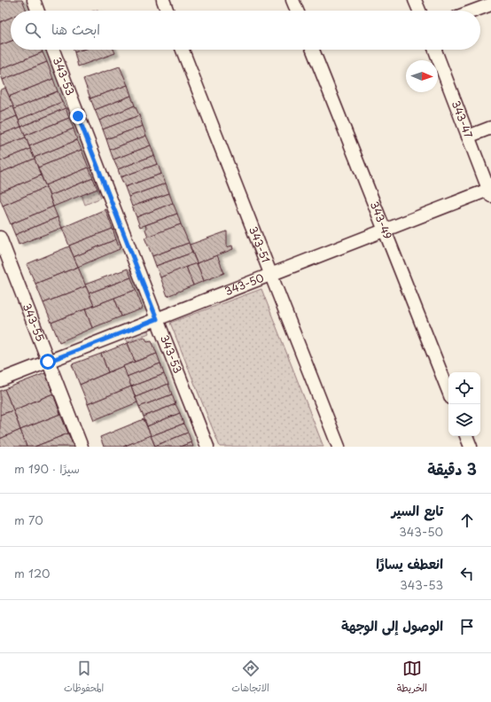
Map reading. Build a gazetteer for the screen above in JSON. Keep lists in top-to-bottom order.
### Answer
{
  "streets": {
    "street": [
      "343-53",
      "343-47",
      "343-49",
      "343-51",
      "343-50",
      "343-55"
    ]
  },
  "crossings": [
    ["343-53", "343-50"],
    ["343-47", "343-50"],
    ["343-49", "343-50"],
    ["343-51", "343-50"],
    ["343-50", "343-55"]
  ],
  "north": "right",
  "page": {
    "search": "ابحث هنا",
    "heading": ["3 دقيقة", "سيرًا · 190 m"],
    "list": [
      ["تابع السير", "343-50", "70 m"],
      ["انعطف يسارًا", "343-53", "120 m"],
      "الوصول إلى الوجهة"
    ],
    "nav": ["الخريطة", "الاتجاهات", "المحفوظات"]
  }
}
